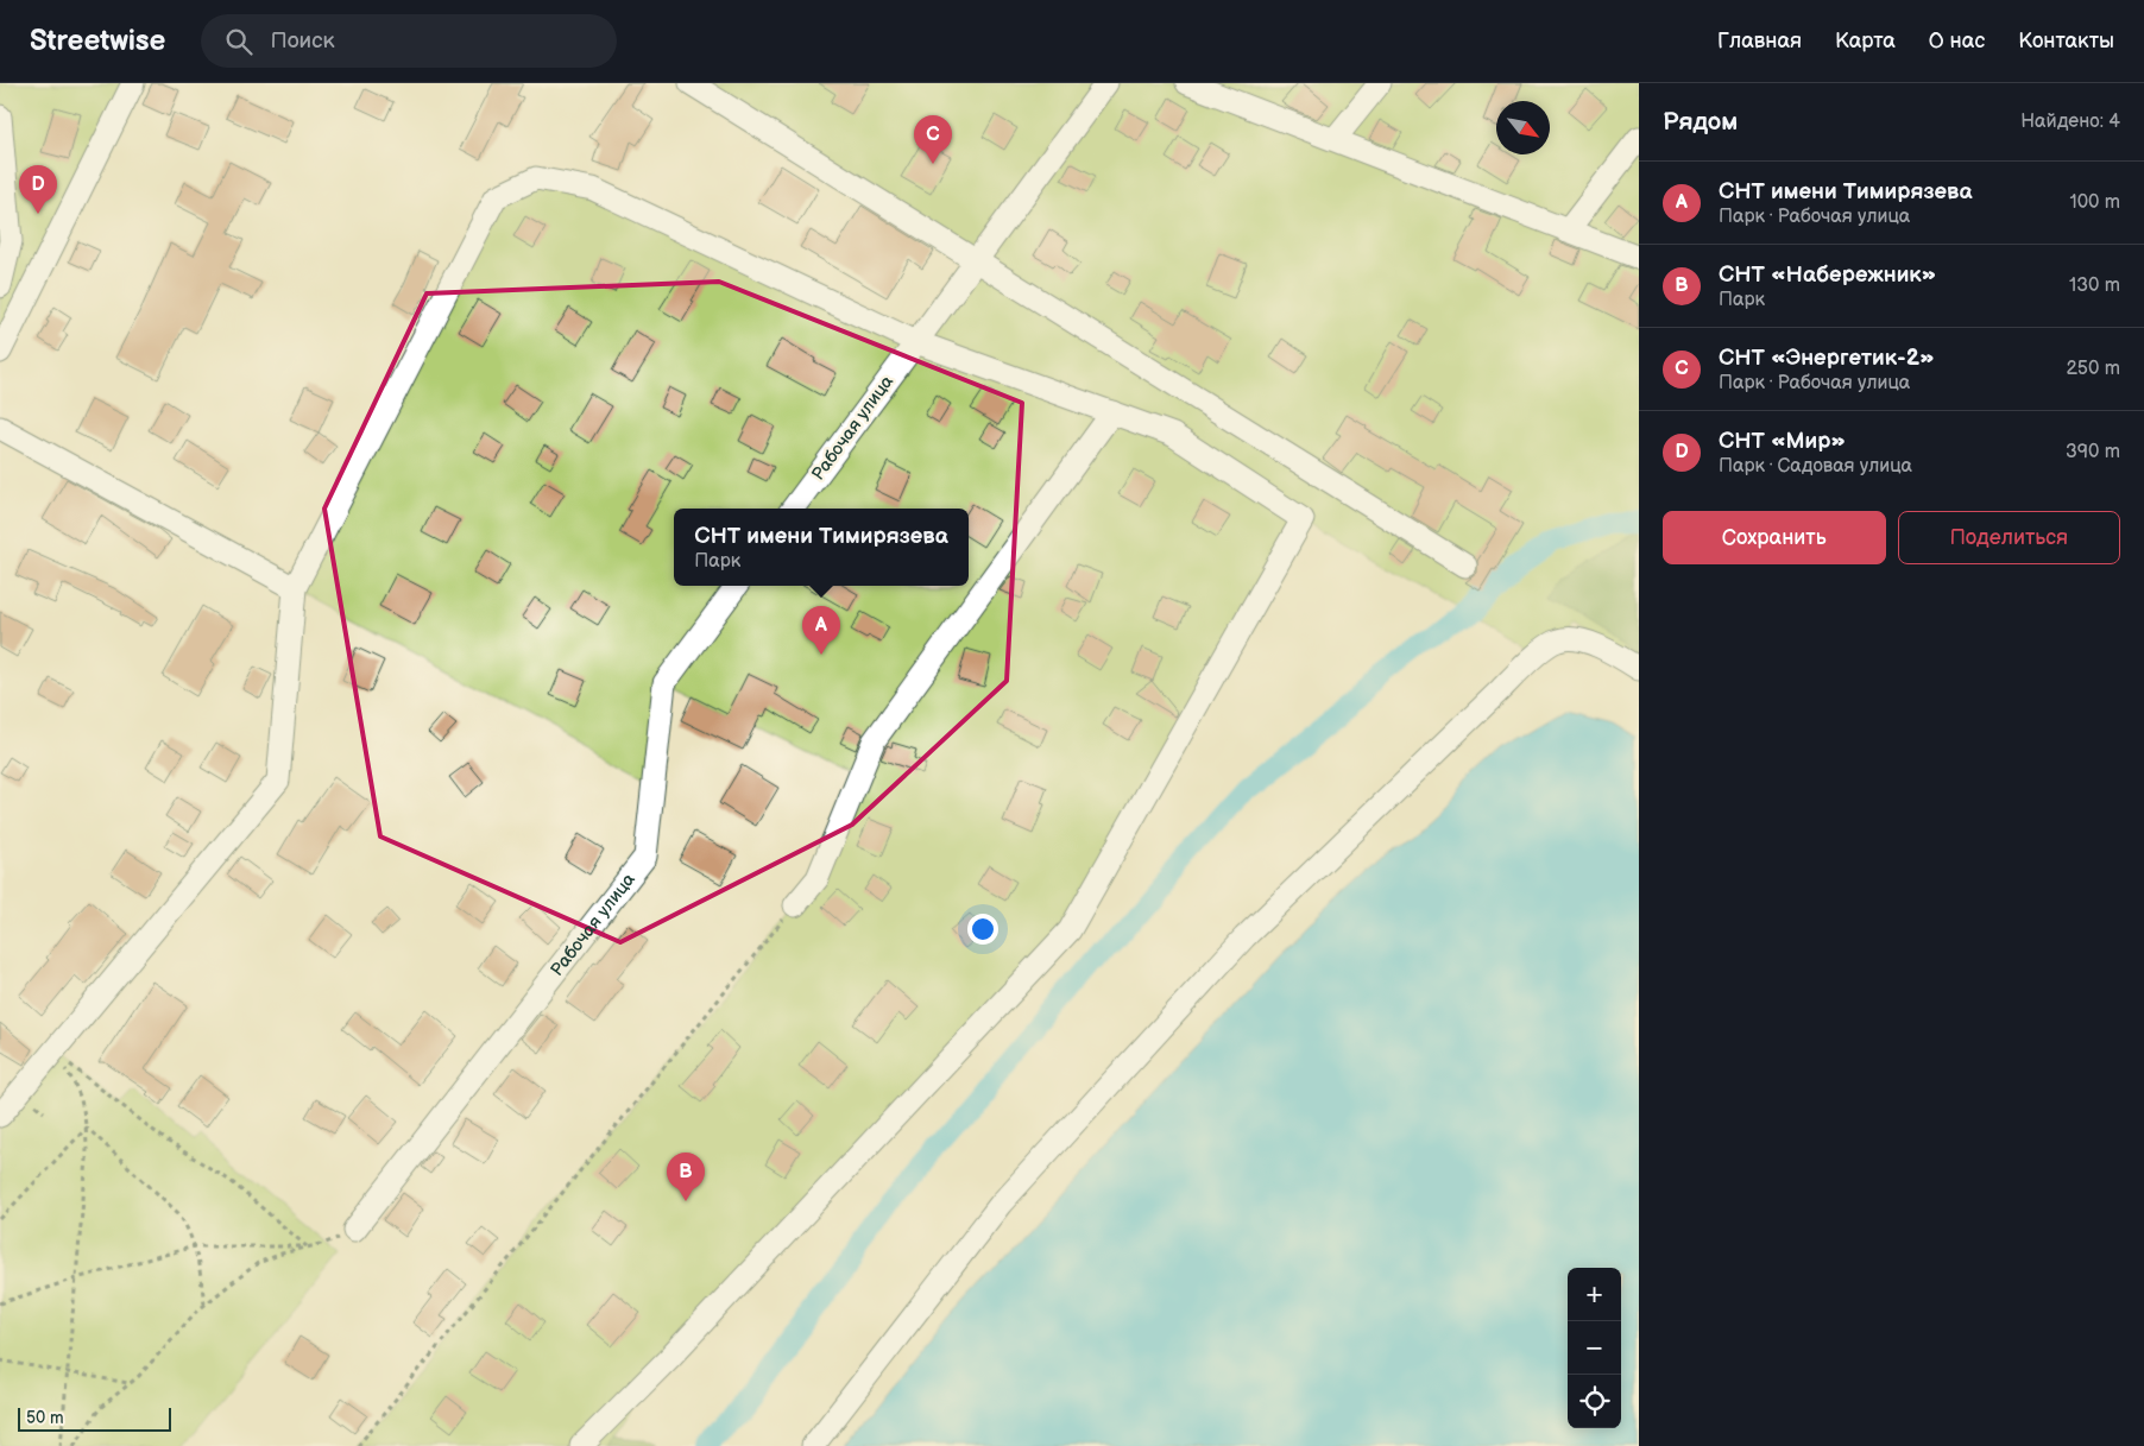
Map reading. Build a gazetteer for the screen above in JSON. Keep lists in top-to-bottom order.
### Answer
{
  "streets": {
    "street": ["Рабочая улица"]
  },
  "scale_bar": "50 m",
  "north": "bottom right",
  "page": {
    "header": "Streetwise",
    "search": "Поиск",
    "nav": [
      "Главная",
      "Карта",
      "О нас",
      "Контакты"
    ],
    "heading": ["Рядом", "Найдено: 4"],
    "pins": [
      "C",
      "D",
      "A",
      "B"
    ],
    "list": [
      {
        "mark": "A",
        "name": "СНТ имени Тимирязева",
        "note": "Парк · Рабочая улица",
        "value": "100 m"
      },
      {
        "mark": "B",
        "name": "СНТ «Набережник»",
        "note": "Парк",
        "value": "130 m"
      },
      {
        "mark": "C",
        "name": "СНТ «Энергетик-2»",
        "note": "Парк · Рабочая улица",
        "value": "250 m"
      },
      {
        "mark": "D",
        "name": "СНТ «Мир»",
        "note": "Парк · Садовая улица",
        "value": "390 m"
      }
    ],
    "buttons": ["Сохранить", "Поделиться"],
    "popup": ["СНТ имени Тимирязева", "Парк"],
    "map_buttons": ["+", "−"],
    "scale": "50 m"
  }
}
